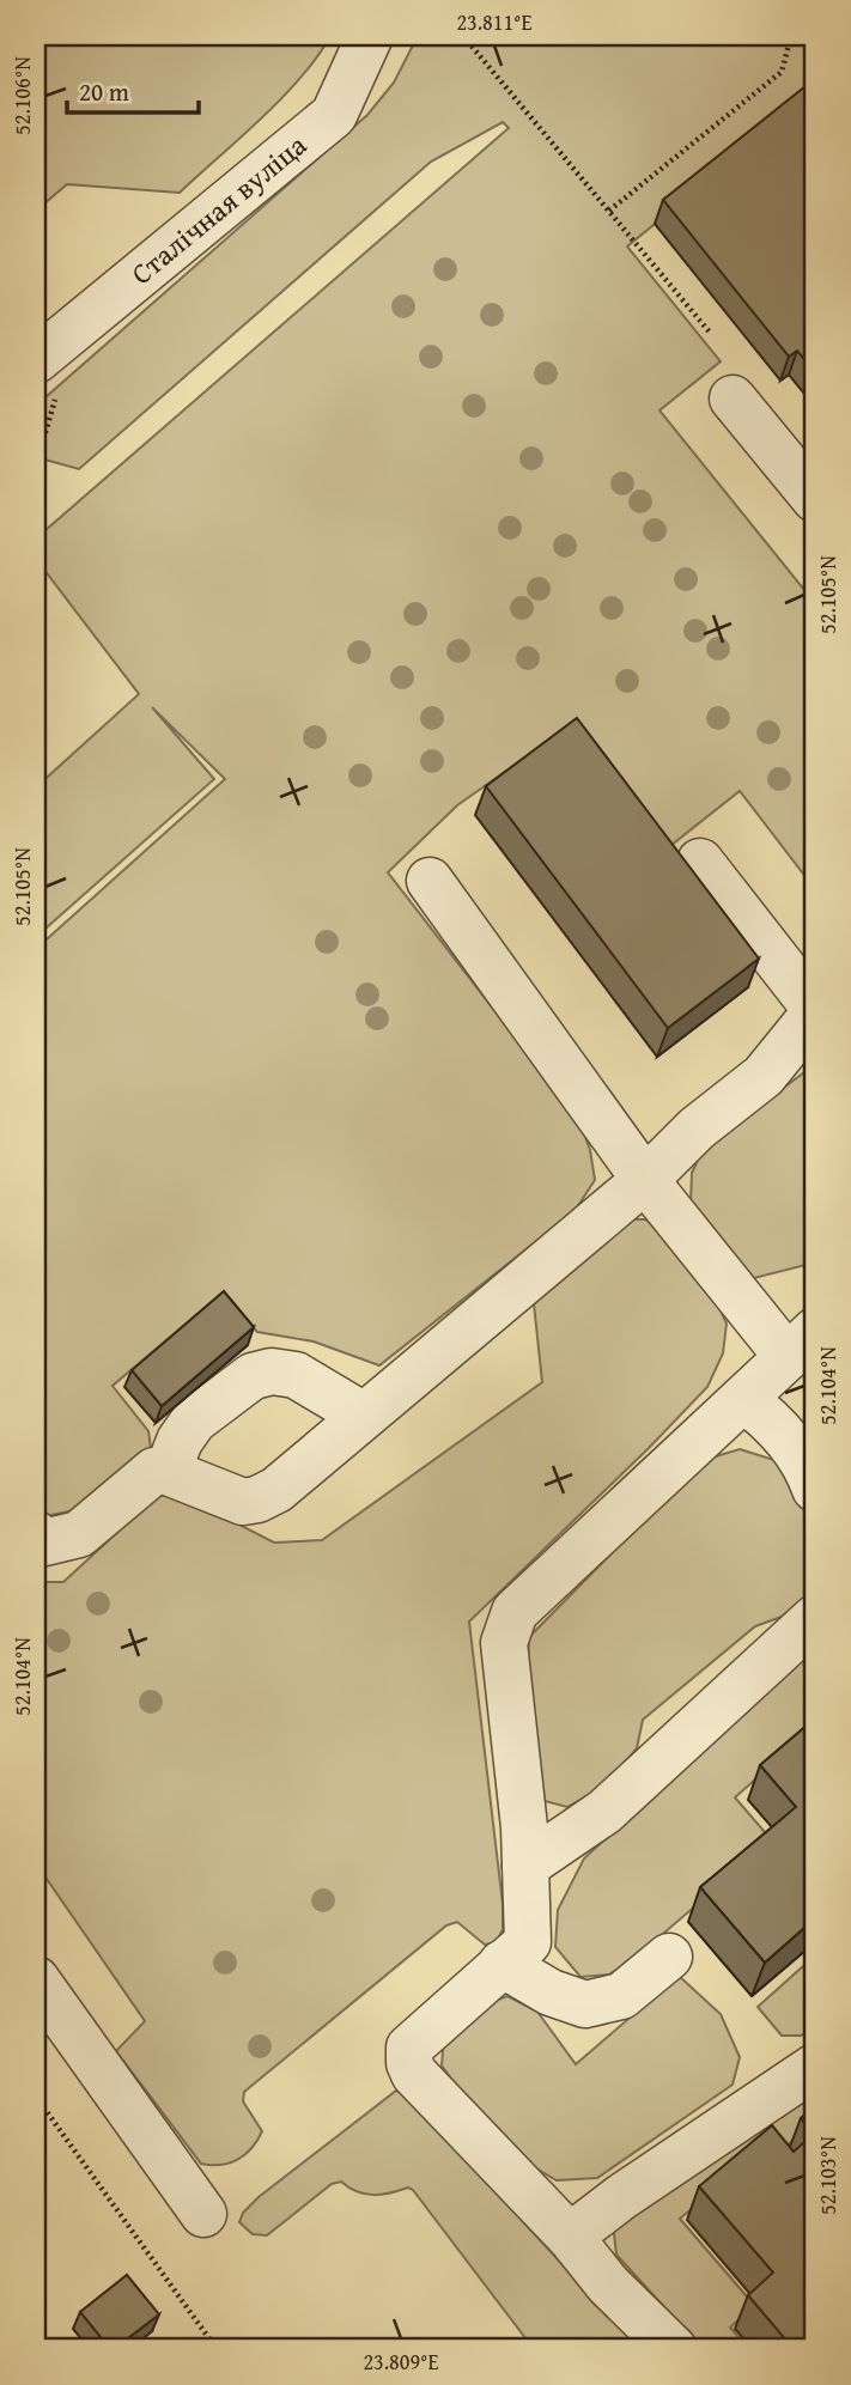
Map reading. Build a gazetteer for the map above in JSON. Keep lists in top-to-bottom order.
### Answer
{
  "streets": {
    "street": ["Сталічная вуліца"]
  },
  "scale_bar": "20 m",
  "coordinates": [
    "23.811°E",
    "52.106°N",
    "52.105°N",
    "52.104°N",
    "52.103°N",
    "23.809°E"
  ]
}
